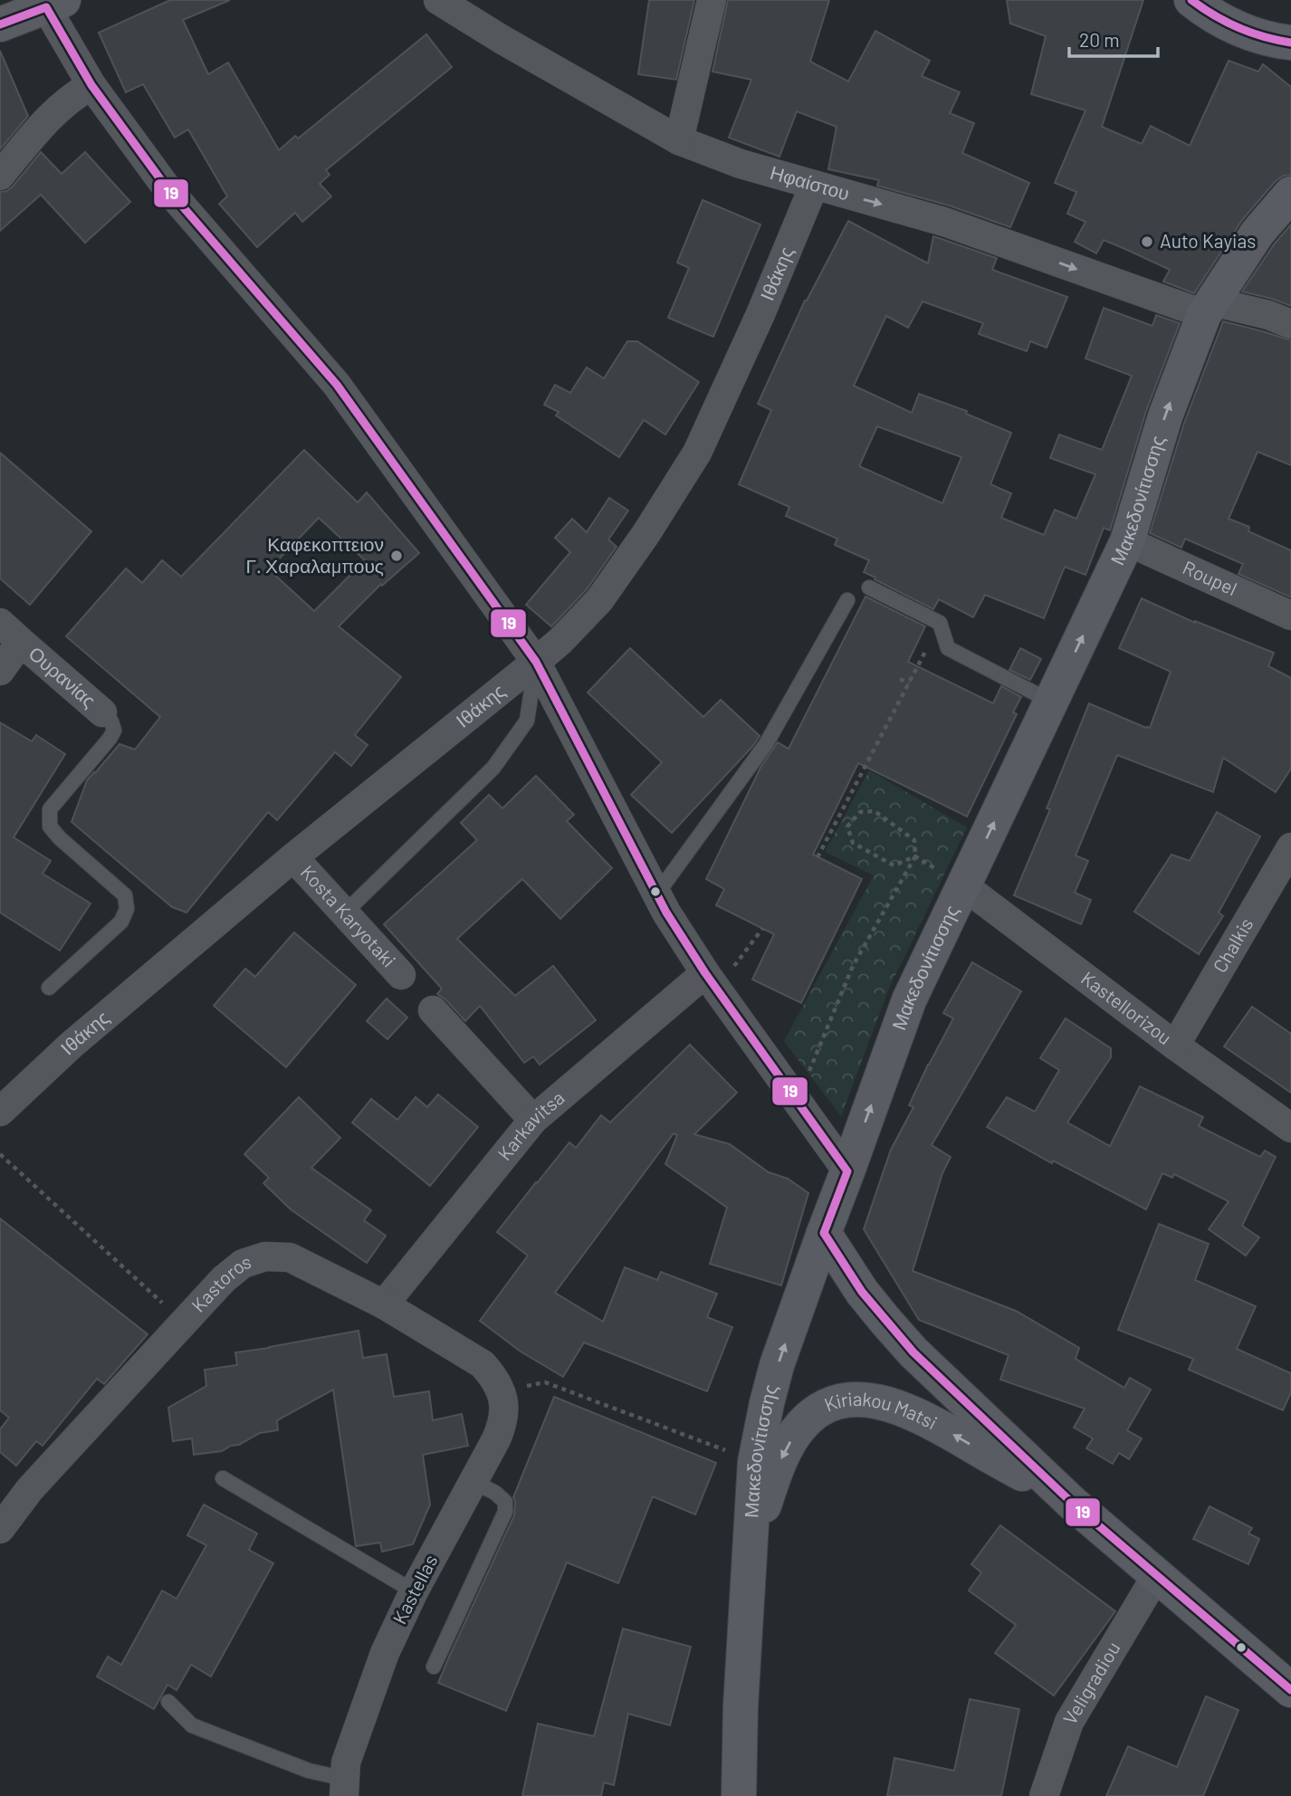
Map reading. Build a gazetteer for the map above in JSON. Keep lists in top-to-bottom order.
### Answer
{
  "streets": {
    "main road": ["Μακεδονίτισσης", "Kiriakou Matsi"],
    "street": [
      "Ηφαίστου",
      "Ιθάκης",
      "Roupel",
      "Ουρανίας",
      "Kosta Karyotaki",
      "Chalkis",
      "Kastellorizou",
      "Karkavitsa",
      "Kastoros",
      "Kastellas",
      "Veligradiou"
    ]
  },
  "crossings": [
    ["Ηφαίστου", "Ιθάκης"],
    ["Ηφαίστου", "Μακεδονίτισσης"],
    ["Ιθάκης", "Kosta Karyotaki"],
    ["Μακεδονίτισσης", "Roupel"],
    ["Μακεδονίτισσης", "Kastellorizou"],
    ["Μακεδονίτισσης", "Kiriakou Matsi"],
    ["Chalkis", "Kastellorizou"],
    ["Karkavitsa", "Kastoros"],
    ["Kastoros", "Kastellas"],
    ["Kiriakou Matsi", "Veligradiou"]
  ],
  "one_way": ["Ηφαίστου", "Μακεδονίτισσης"],
  "places": ["Auto Kayias", "Καφεκοπτειον Γ. Χαραλαμπους"],
  "lines": ["transit line 19"],
  "scale_bar": "20 m"
}
